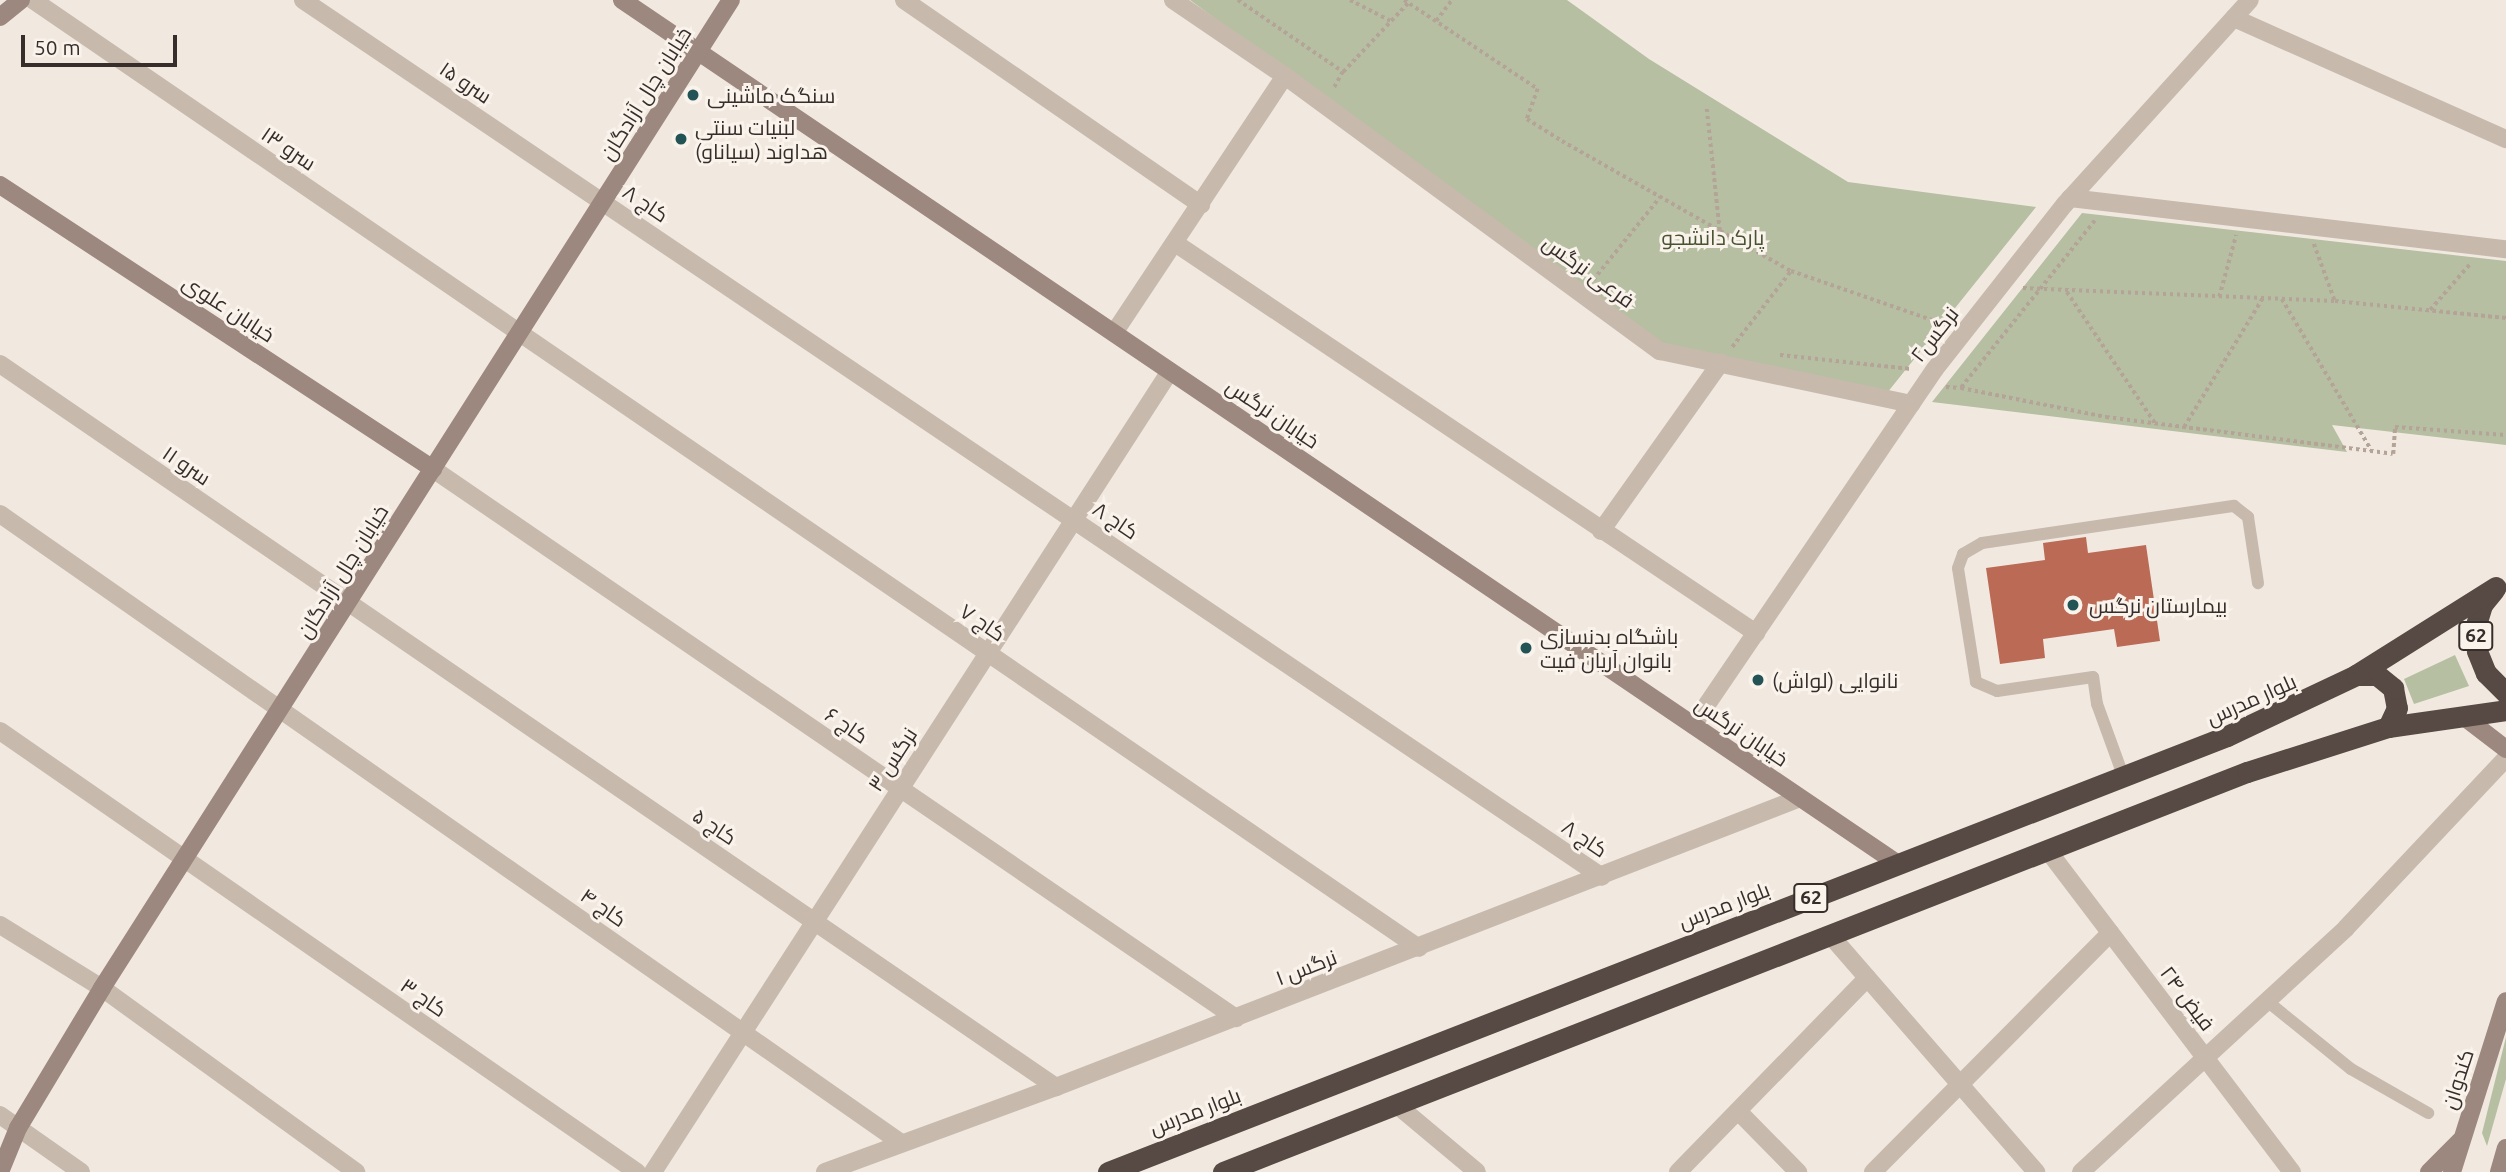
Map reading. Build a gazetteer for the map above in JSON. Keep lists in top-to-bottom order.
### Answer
{
  "streets": {
    "highway": ["62", "بلوار مدرس"],
    "street": [
      "سرو ۱۵",
      "خیابان چال آزادگان",
      "سرو ۱۳",
      "کاج ۸",
      "فرعی نرگس",
      "خیابان علوی",
      "نرگس۲",
      "خیابان نرگس",
      "سرو ۱۱",
      "کاج ۷",
      "کاج ۶",
      "نرگس ۳",
      "کاج ۵",
      "کاج ۴",
      "نرگس ۱",
      "کاج ۳",
      "فیض ۲۴",
      "کندوان"
    ]
  },
  "crossings": [
    ["سرو ۱۵", "خیابان چال آزادگان"],
    ["سرو ۱۵", "کاج ۸"],
    ["خیابان چال آزادگان", "سرو ۱۳"],
    ["خیابان چال آزادگان", "کاج ۸"],
    ["خیابان چال آزادگان", "خیابان علوی"],
    ["خیابان چال آزادگان", "خیابان نرگس"],
    ["خیابان چال آزادگان", "سرو ۱۱"],
    ["خیابان چال آزادگان", "کاج ۷"],
    ["خیابان چال آزادگان", "کاج ۶"],
    ["خیابان چال آزادگان", "کاج ۵"],
    ["خیابان چال آزادگان", "کاج ۴"],
    ["خیابان چال آزادگان", "کاج ۳"],
    ["سرو ۱۳", "کاج ۷"],
    ["کاج ۸", "نرگس ۳"],
    ["کاج ۸", "نرگس ۱"],
    ["فرعی نرگس", "نرگس۲"],
    ["خیابان علوی", "کاج ۶"],
    ["نرگس۲", "خیابان نرگس"],
    ["خیابان نرگس", "بلوار مدرس"],
    ["خیابان نرگس", "نرگس ۳"],
    ["خیابان نرگس", "نرگس ۱"],
    ["سرو ۱۱", "کاج ۵"],
    ["کاج ۷", "نرگس ۳"],
    ["کاج ۷", "نرگس ۱"],
    ["62", "بلوار مدرس"],
    ["62", "فیض ۲۴"],
    ["کاج ۶", "نرگس ۳"],
    ["کاج ۶", "نرگس ۱"],
    ["نرگس ۳", "کاج ۵"],
    ["نرگس ۳", "کاج ۴"],
    ["کاج ۵", "نرگس ۱"],
    ["کاج ۴", "نرگس ۱"]
  ],
  "parks": ["پارک دانشجو"],
  "places": [
    "سنگک ماشینی",
    "لبنیات سنتی هداوند (سیاناو)",
    "بیمارستان نرگس",
    "باشگاه بدنسازی بانوان آریان فیت",
    "نانوایی (لواش)"
  ],
  "scale_bar": "50 m"
}
